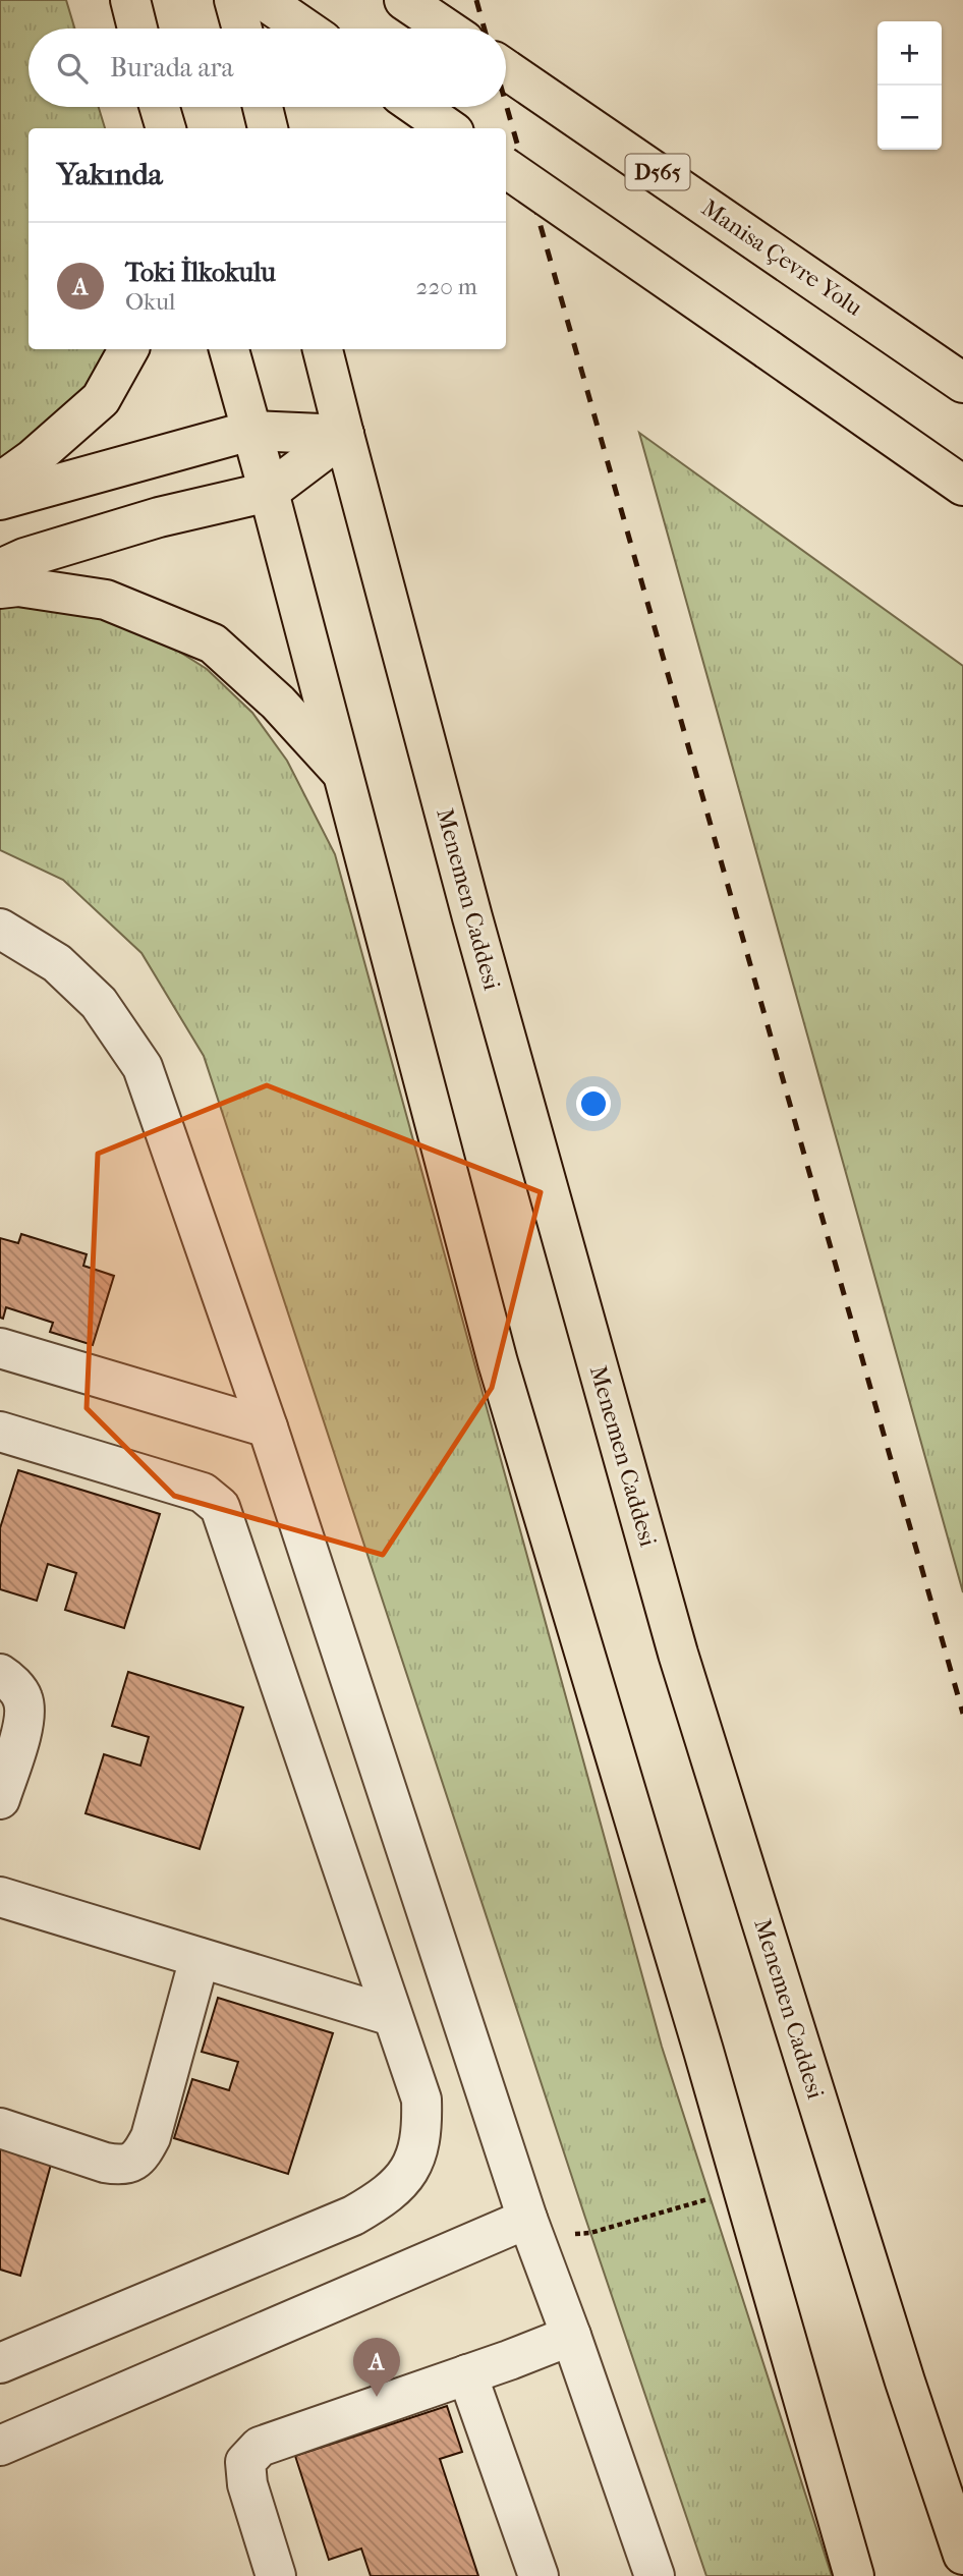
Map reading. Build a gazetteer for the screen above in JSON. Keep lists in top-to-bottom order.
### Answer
{
  "streets": {
    "main road": ["D565", "Manisa Çevre Yolu", "Menemen Caddesi"]
  },
  "page": {
    "map_buttons": ["+", "−"],
    "search": "Burada ara",
    "heading": "Yakında",
    "list": [
      {
        "mark": "A",
        "name": "Toki İlkokulu",
        "note": "Okul",
        "value": "220 m"
      }
    ],
    "pins": "A"
  }
}
